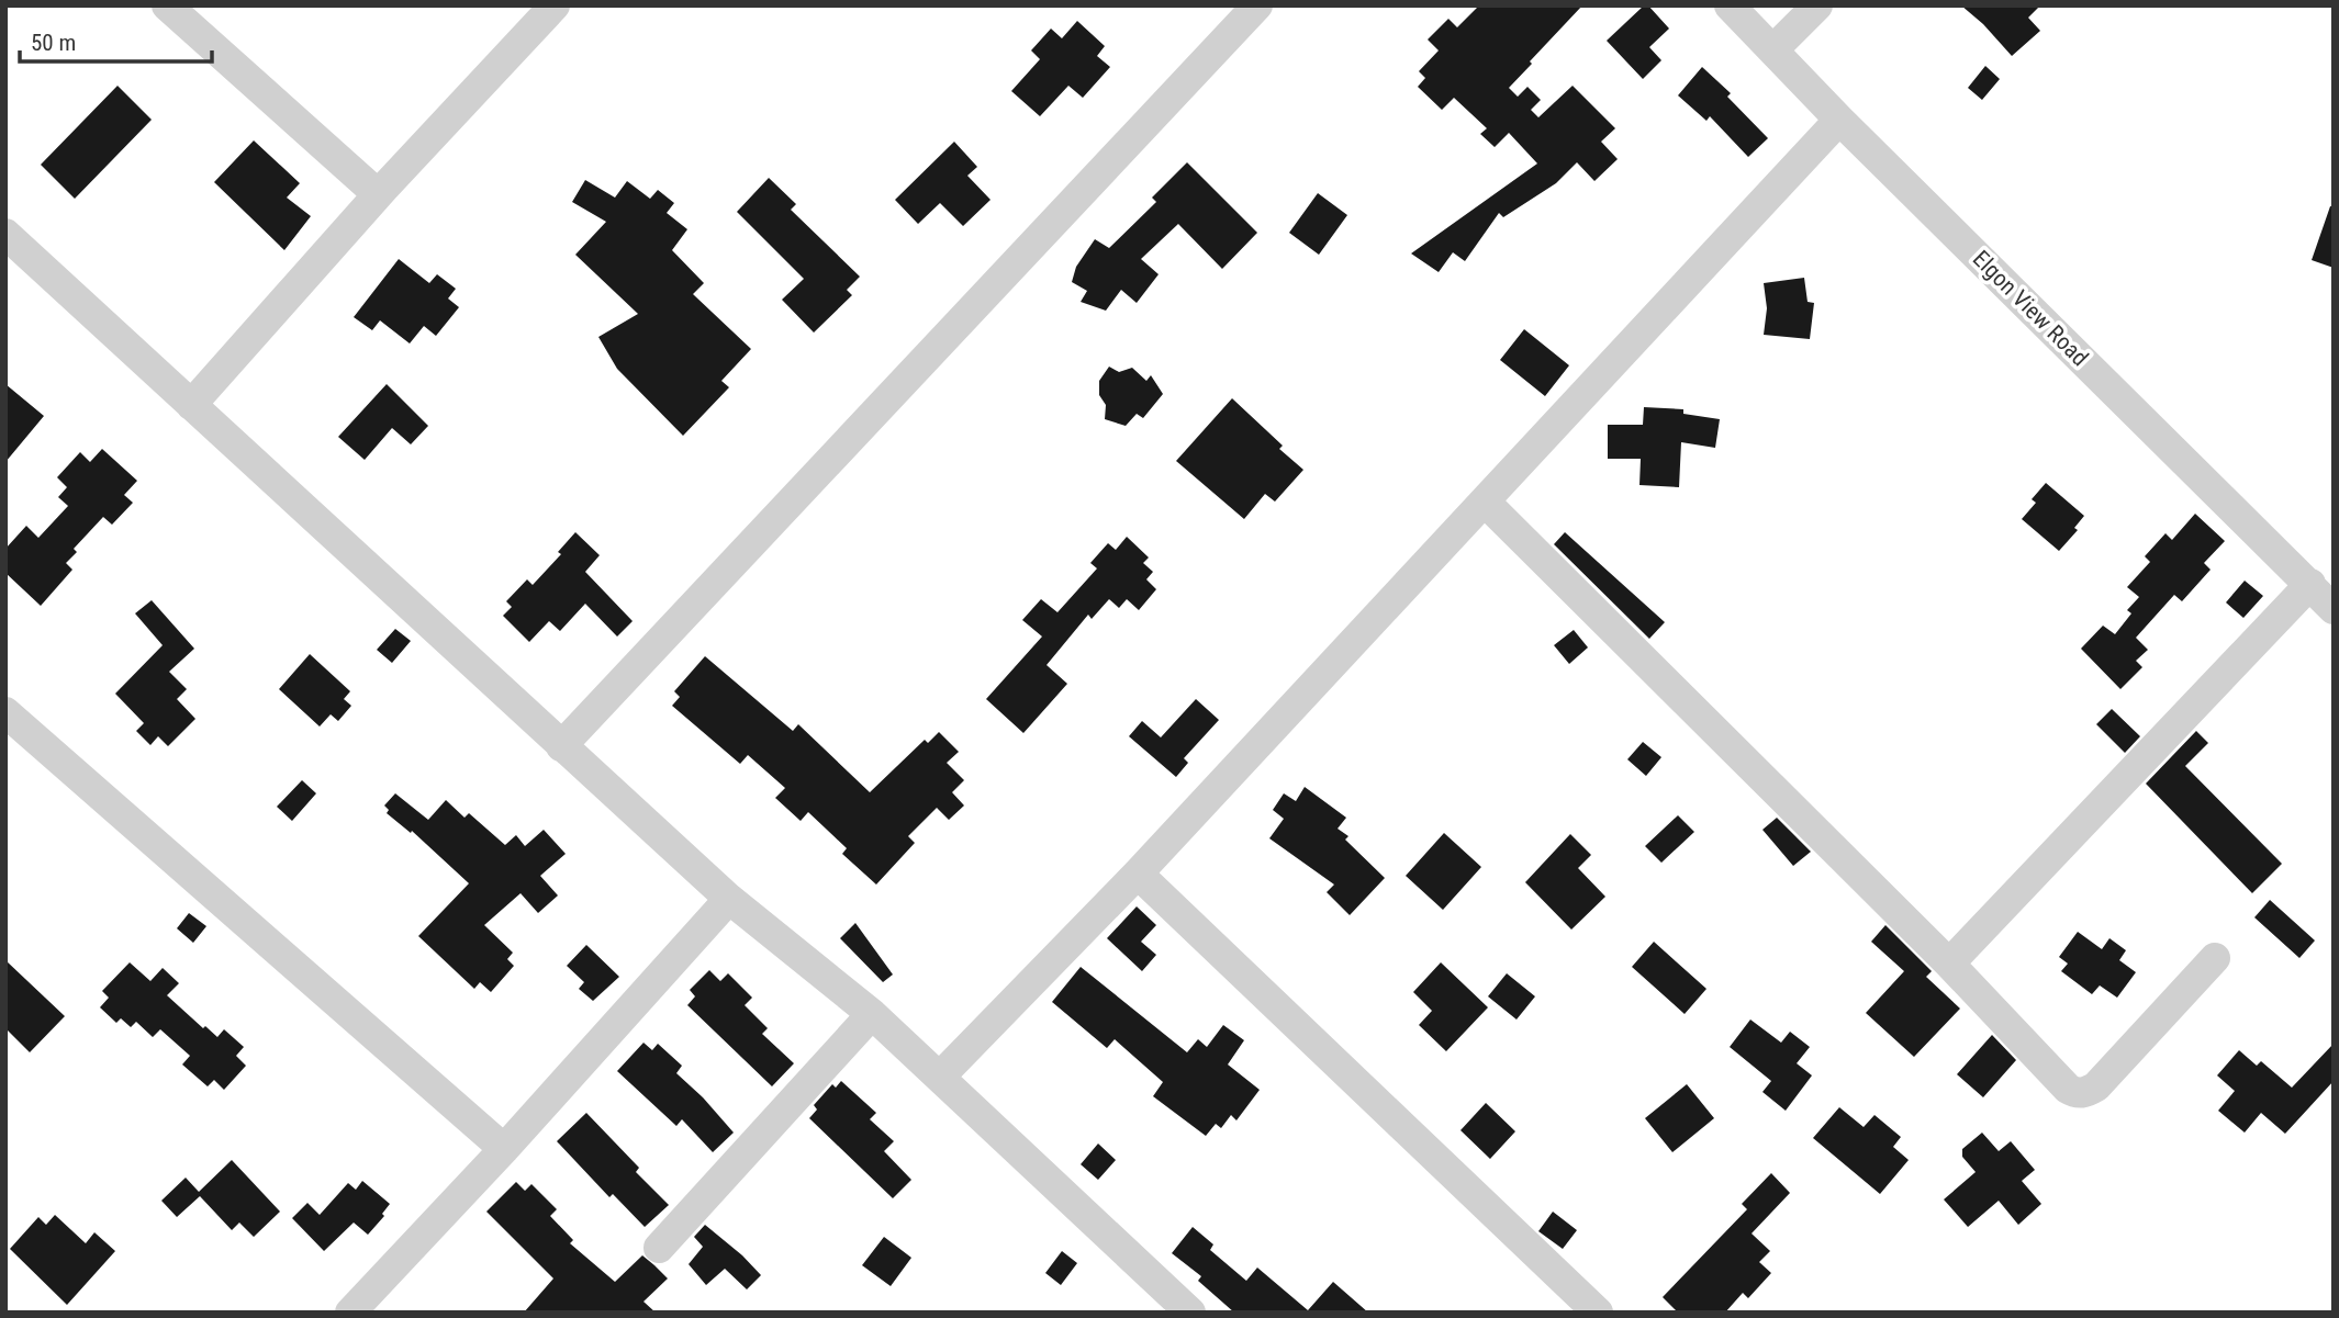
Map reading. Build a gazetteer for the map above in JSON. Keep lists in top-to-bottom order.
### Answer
{
  "streets": {
    "street": ["Elgon View Road"]
  },
  "scale_bar": "50 m"
}
